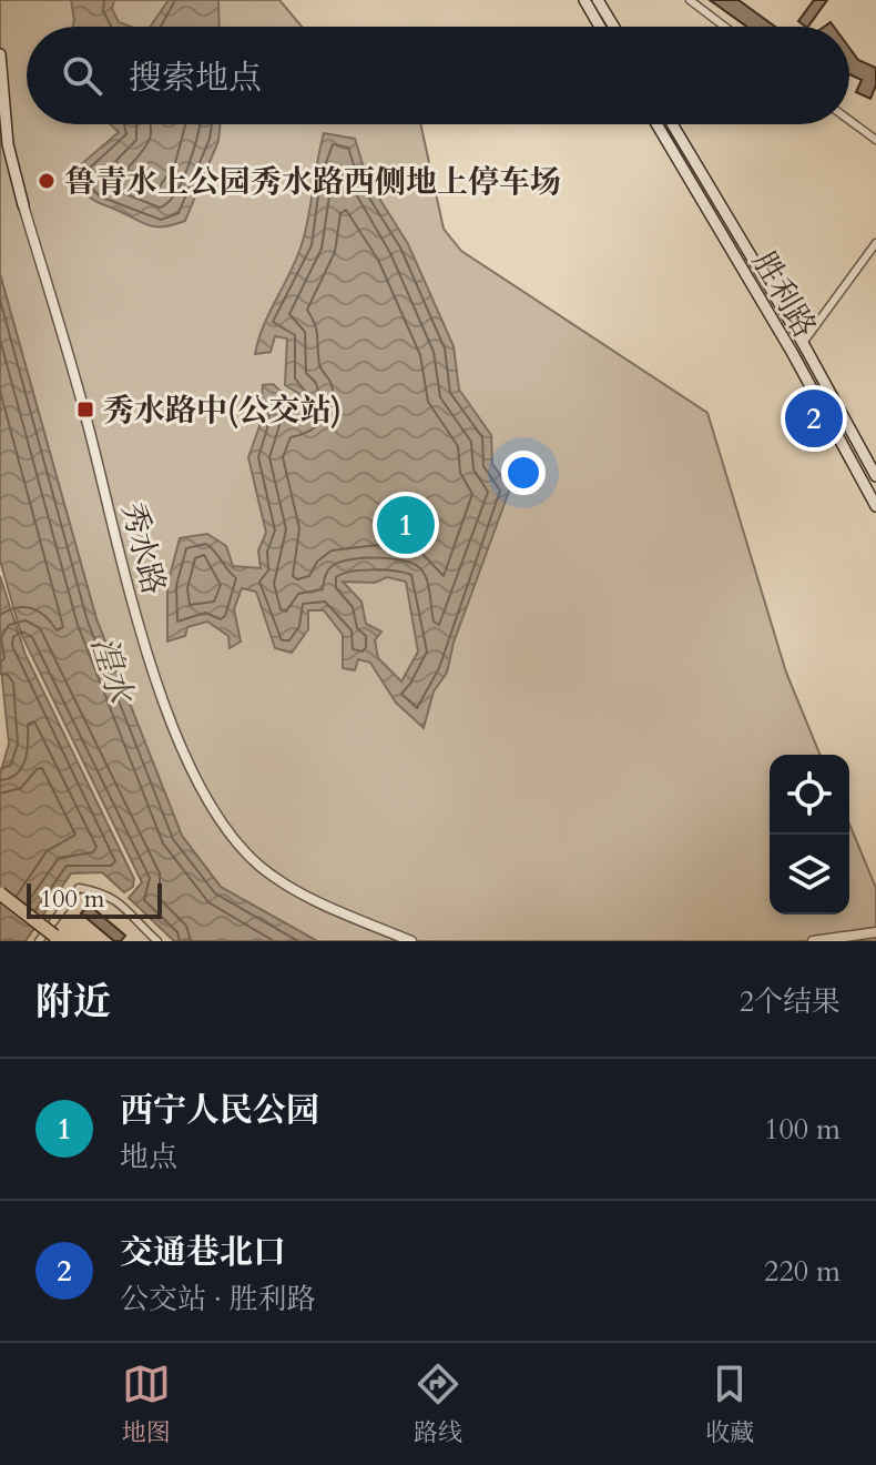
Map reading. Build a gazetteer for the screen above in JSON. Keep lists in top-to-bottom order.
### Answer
{
  "streets": {
    "main road": ["胜利路", "秀水路"]
  },
  "water": ["湟水"],
  "places": {
    "other": ["鲁青水上公园秀水路西侧地上停车场"],
    "transit": ["秀水路中(公交站)"]
  },
  "scale_bar": "100 m",
  "page": {
    "search": "搜索地点",
    "pins": ["2", "1"],
    "scale": "100 m",
    "heading": ["附近", "2个结果"],
    "list": [
      {
        "mark": "1",
        "name": "西宁人民公园",
        "note": "地点",
        "value": "100 m"
      },
      {
        "mark": "2",
        "name": "交通巷北口",
        "note": "公交站 · 胜利路",
        "value": "220 m"
      }
    ],
    "nav": ["地图", "路线", "收藏"]
  }
}
